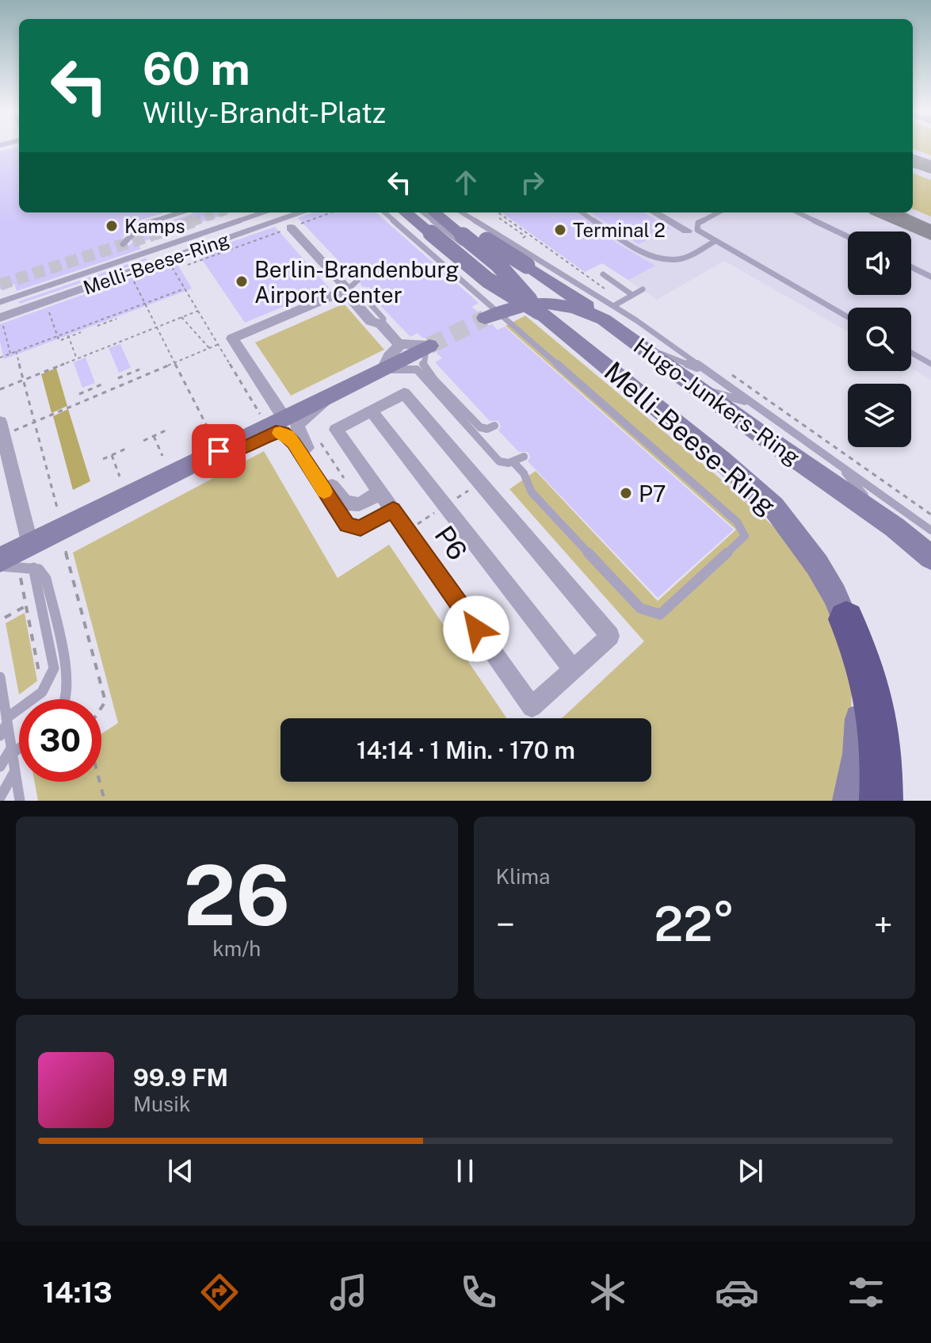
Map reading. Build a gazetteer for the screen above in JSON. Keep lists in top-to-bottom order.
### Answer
{
  "streets": {
    "street": ["Melli-Beese-Ring", "Hugo-Junkers-Ring", "P6"]
  },
  "places": [
    "Kamps",
    "Terminal 2",
    "Berlin-Brandenburg Airport Center",
    "P7"
  ],
  "page": {
    "turn": ["60 m", "Willy-Brandt-Platz"],
    "limit": "30",
    "trip": "14:14 · 1 Min. · 170 m",
    "tile": [
      ["26", "km/h"],
      "Klima"
    ],
    "heat": ["−", "22°", "+"],
    "song": ["99.9 FM", "Musik"],
    "tabs": "14:13"
  }
}
